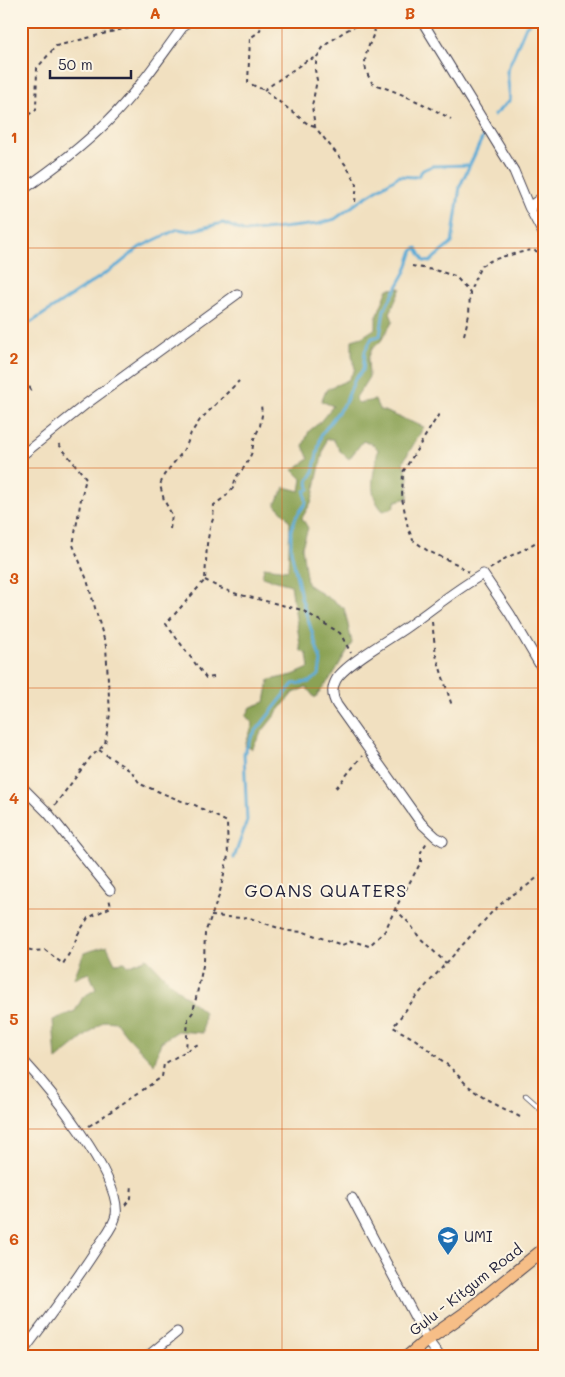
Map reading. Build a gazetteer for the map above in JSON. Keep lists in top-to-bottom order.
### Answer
{
  "streets": {
    "main road": ["Gulu - Kitgum Road"]
  },
  "districts": ["GOANS QUATERS"],
  "places": {
    "school or university": ["UMI"]
  },
  "scale_bar": "50 m",
  "grid": {
    "columns": ["A", "B"],
    "rows": [
      "1",
      "2",
      "3",
      "4",
      "5",
      "6"
    ]
  }
}
